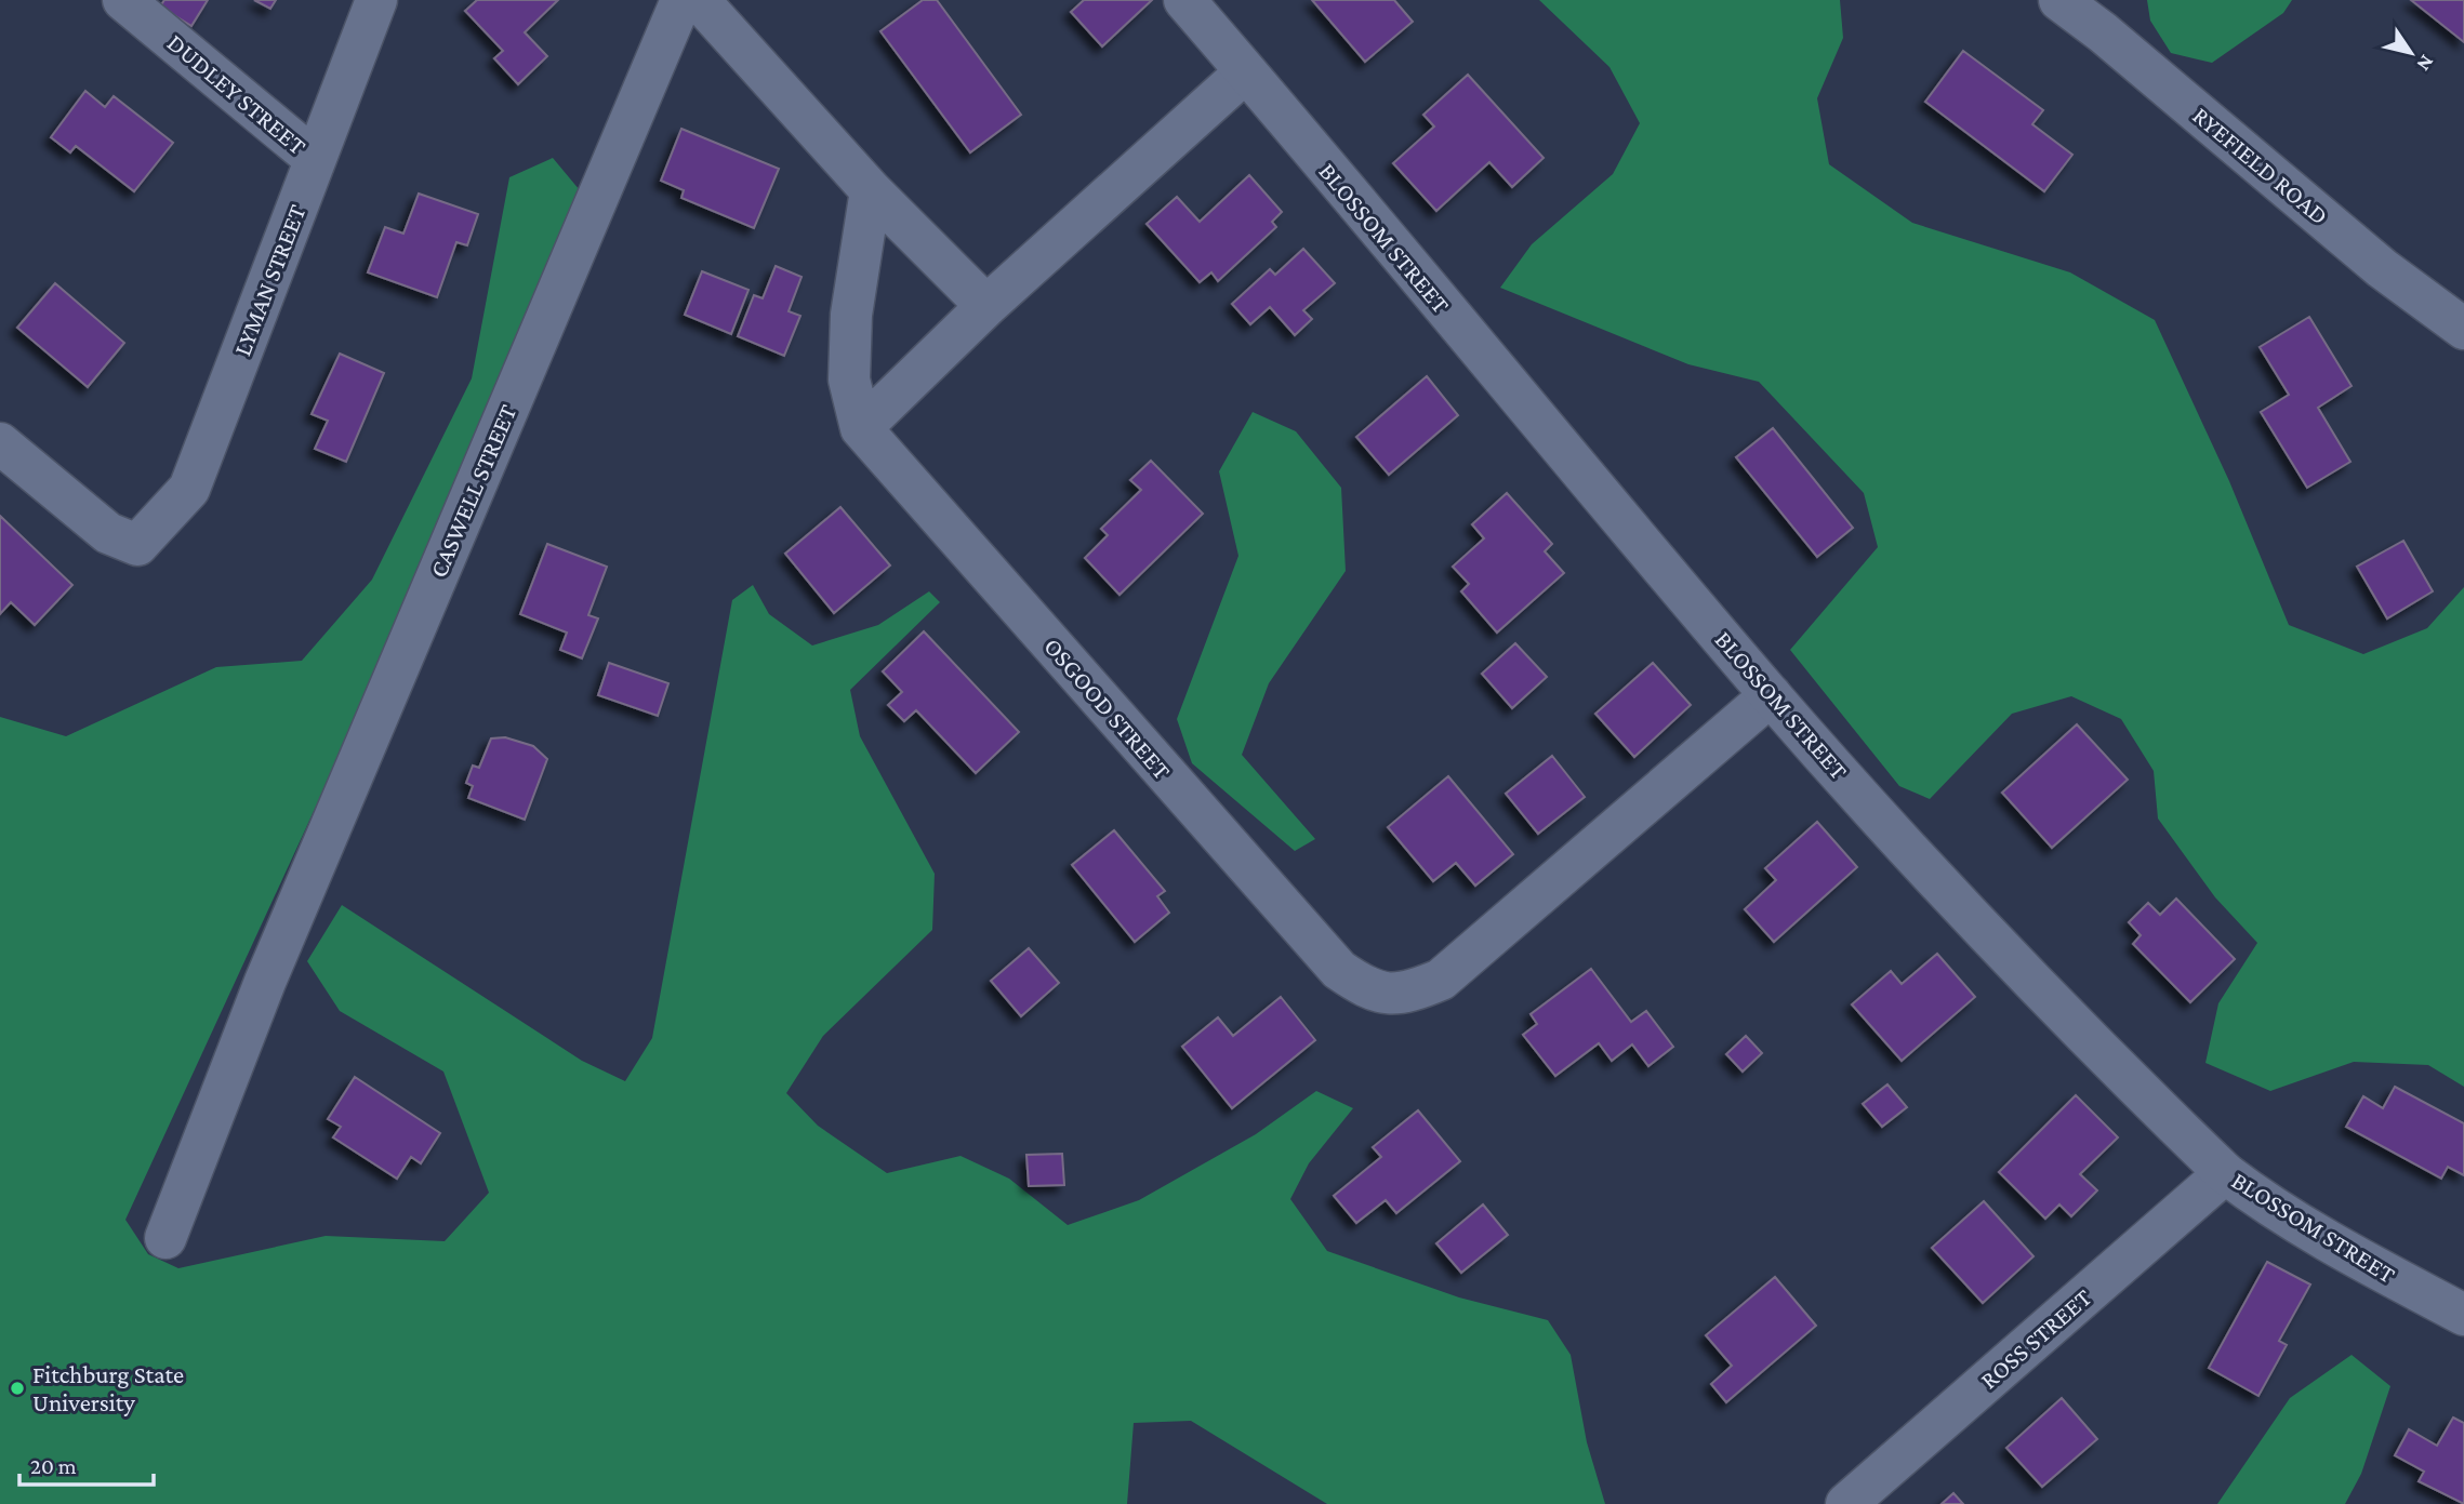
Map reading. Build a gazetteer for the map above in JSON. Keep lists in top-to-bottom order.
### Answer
{
  "streets": {
    "street": [
      "DUDLEY STREET",
      "RYEFIELD ROAD",
      "BLOSSOM STREET",
      "LYMAN STREET",
      "CASWELL STREET",
      "OSGOOD STREET",
      "ROSS STREET"
    ]
  },
  "crossings": [
    ["DUDLEY STREET", "LYMAN STREET"],
    ["BLOSSOM STREET", "OSGOOD STREET"],
    ["BLOSSOM STREET", "ROSS STREET"]
  ],
  "places": ["Fitchburg State University"],
  "scale_bar": "20 m",
  "north": "bottom right"
}
